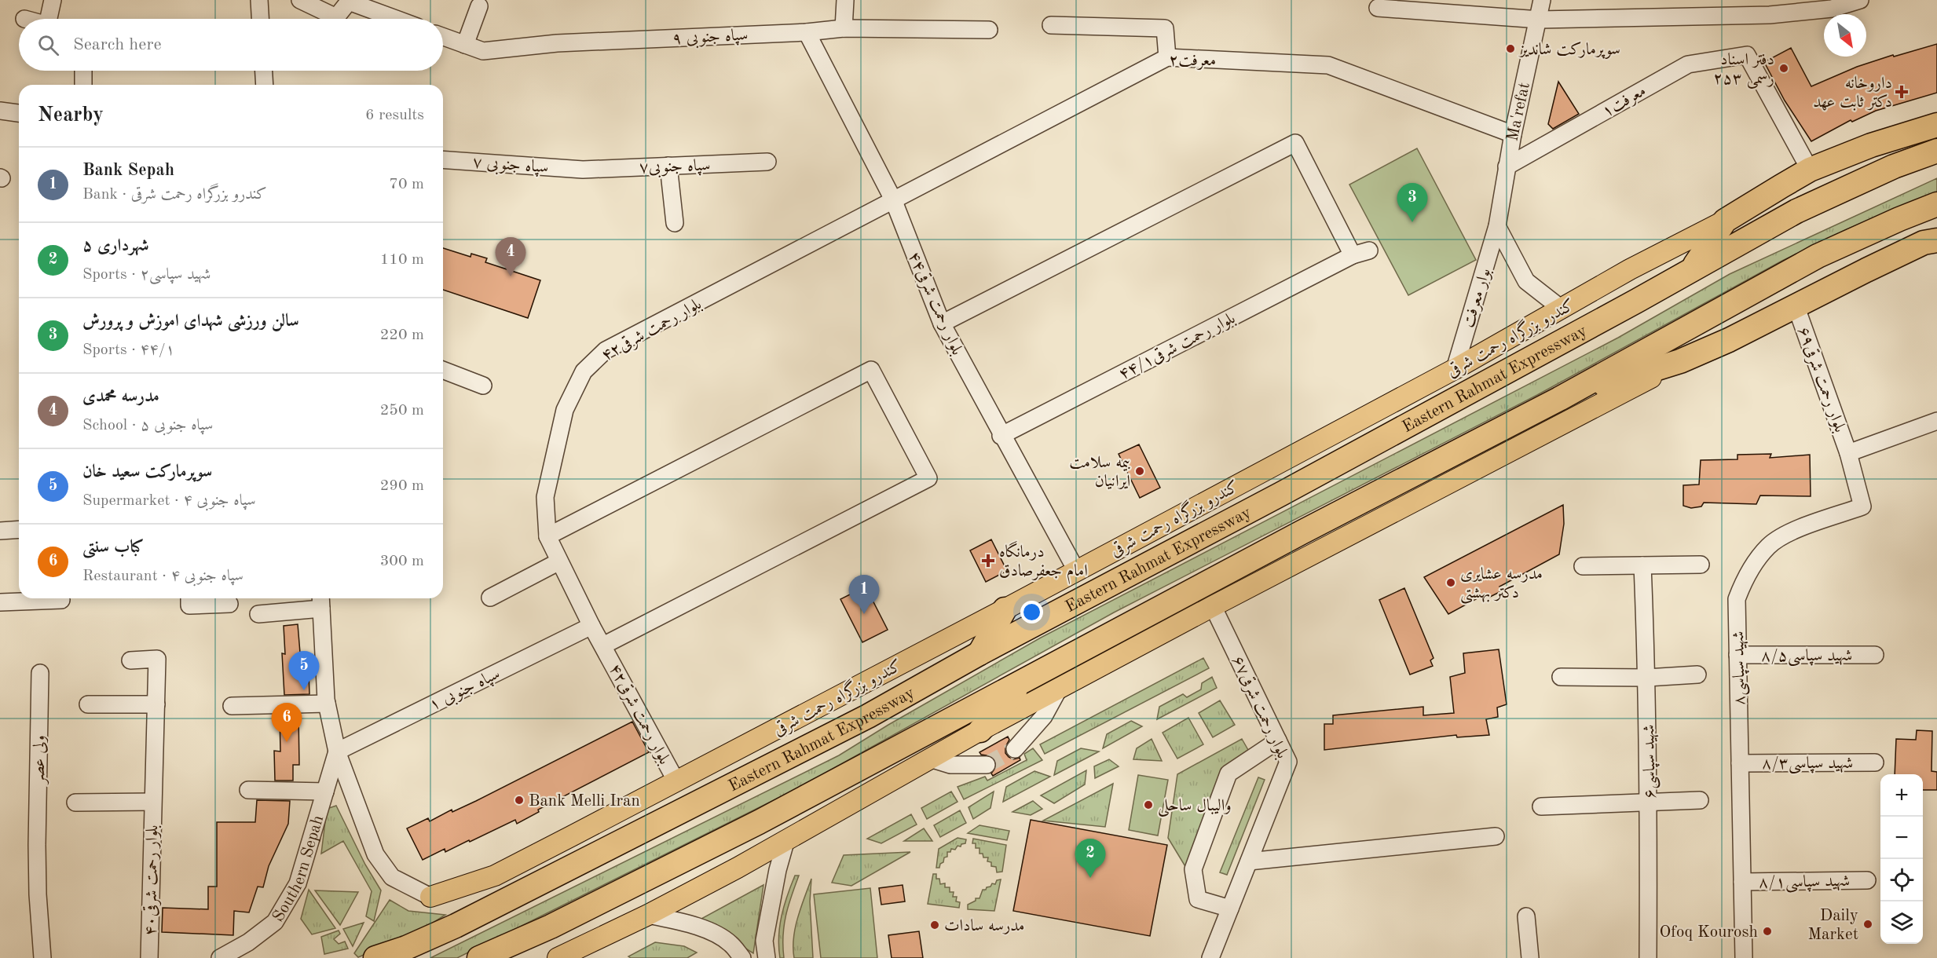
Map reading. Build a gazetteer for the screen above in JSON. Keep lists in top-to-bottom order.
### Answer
{
  "streets": {
    "highway": ["Eastern Rahmat Expressway"],
    "main road": ["کندرو بزرگراه رحمت شرقی"],
    "street": [
      "۹ سپاه جنوبی",
      "معرفت۲",
      "معرفت۱",
      "Ma'refat",
      "۷ سپاه جنوبی",
      "سپاه جنوبی۷",
      "بوار معرفت",
      "۴۴بلوار رحمت شرقی",
      "بلوار رحمت شرقی۴۲",
      "بلوار رحمت شرقی۴۴/۱",
      "بلوار رحمت شرقی۶۹",
      "شهید سپاسی۸/۵",
      "شهید سپاسی۸",
      "۱ سپاه جنوبی",
      "بلوار رحمت شرقی۶۷",
      "ولی عصر",
      "شهید سپاسی۶",
      "شهید سپاسی۸/۳",
      "Southern Sepah",
      "بلوار رحمت شرقی۴۰",
      "شهید سپاسی۸/۱"
    ]
  },
  "crossings": [
    ["۹ سپاه جنوبی", "۴۴بلوار رحمت شرقی"],
    ["معرفت۲", "Ma'refat"],
    ["معرفت۲", "۴۴بلوار رحمت شرقی"],
    ["معرفت۲", "بلوار رحمت شرقی۴۲"],
    ["معرفت۱", "Ma'refat"],
    ["Ma'refat", "بوار معرفت"],
    ["۷ سپاه جنوبی", "سپاه جنوبی۷"],
    ["بوار معرفت", "کندرو بزرگراه رحمت شرقی"],
    ["۴۴بلوار رحمت شرقی", "بلوار رحمت شرقی۴۲"],
    ["۴۴بلوار رحمت شرقی", "کندرو بزرگراه رحمت شرقی"],
    ["۴۴بلوار رحمت شرقی", "بلوار رحمت شرقی۴۴/۱"],
    ["بلوار رحمت شرقی۴۲", "کندرو بزرگراه رحمت شرقی"],
    ["بلوار رحمت شرقی۴۲", "۱ سپاه جنوبی"],
    ["کندرو بزرگراه رحمت شرقی", "Southern Sepah"],
    ["بلوار رحمت شرقی۶۹", "شهید سپاسی۸"],
    ["شهید سپاسی۸/۵", "شهید سپاسی۸"],
    ["شهید سپاسی۸", "شهید سپاسی۸/۳"],
    ["شهید سپاسی۸", "شهید سپاسی۸/۱"],
    ["۱ سپاه جنوبی", "Southern Sepah"]
  ],
  "places": {
    "other": [
      "سوپرمارکت شاندیز",
      "دفتر اسناد رسمی ۲۵۳",
      "بیمه سلامت ایرانیان",
      "مدرسه عشایری دکتر بهشتی",
      "Bank Melli Iran",
      "والیبال ساحلی",
      "Daily Market",
      "مدرسه سادات",
      "Ofoq Kourosh"
    ],
    "health": ["داروخانه دکتر ثابت عهد", "درمانگاه امام جعفرصادق"]
  },
  "north": "bottom right",
  "page": {
    "search": "Search here",
    "heading": ["Nearby", "6 results"],
    "list": [
      {
        "mark": "1",
        "name": "Bank Sepah",
        "note": "Bank · کندرو بزرگراه رحمت شرقی",
        "value": "70 m"
      },
      {
        "mark": "2",
        "name": "شهرداری ۵",
        "note": "Sports · شهید سپاسی۲",
        "value": "110 m"
      },
      {
        "mark": "3",
        "name": "سالن ورزشی شهدای اموزش و پرورش",
        "note": "Sports · ۴۴/۱",
        "value": "220 m"
      },
      {
        "mark": "4",
        "name": "مدرسه محمدی",
        "note": "School · ۵ سپاه جنوبی",
        "value": "250 m"
      },
      {
        "mark": "5",
        "name": "سوپرمارکت سعید خان",
        "note": "Supermarket · ۴ سپاه جنوبی",
        "value": "290 m"
      },
      {
        "mark": "6",
        "name": "کباب سنتی",
        "note": "Restaurant · ۴ سپاه جنوبی",
        "value": "300 m"
      }
    ],
    "pins": [
      "3",
      "4",
      "1",
      "5",
      "6",
      "2"
    ],
    "map_buttons": ["+", "−"]
  }
}
